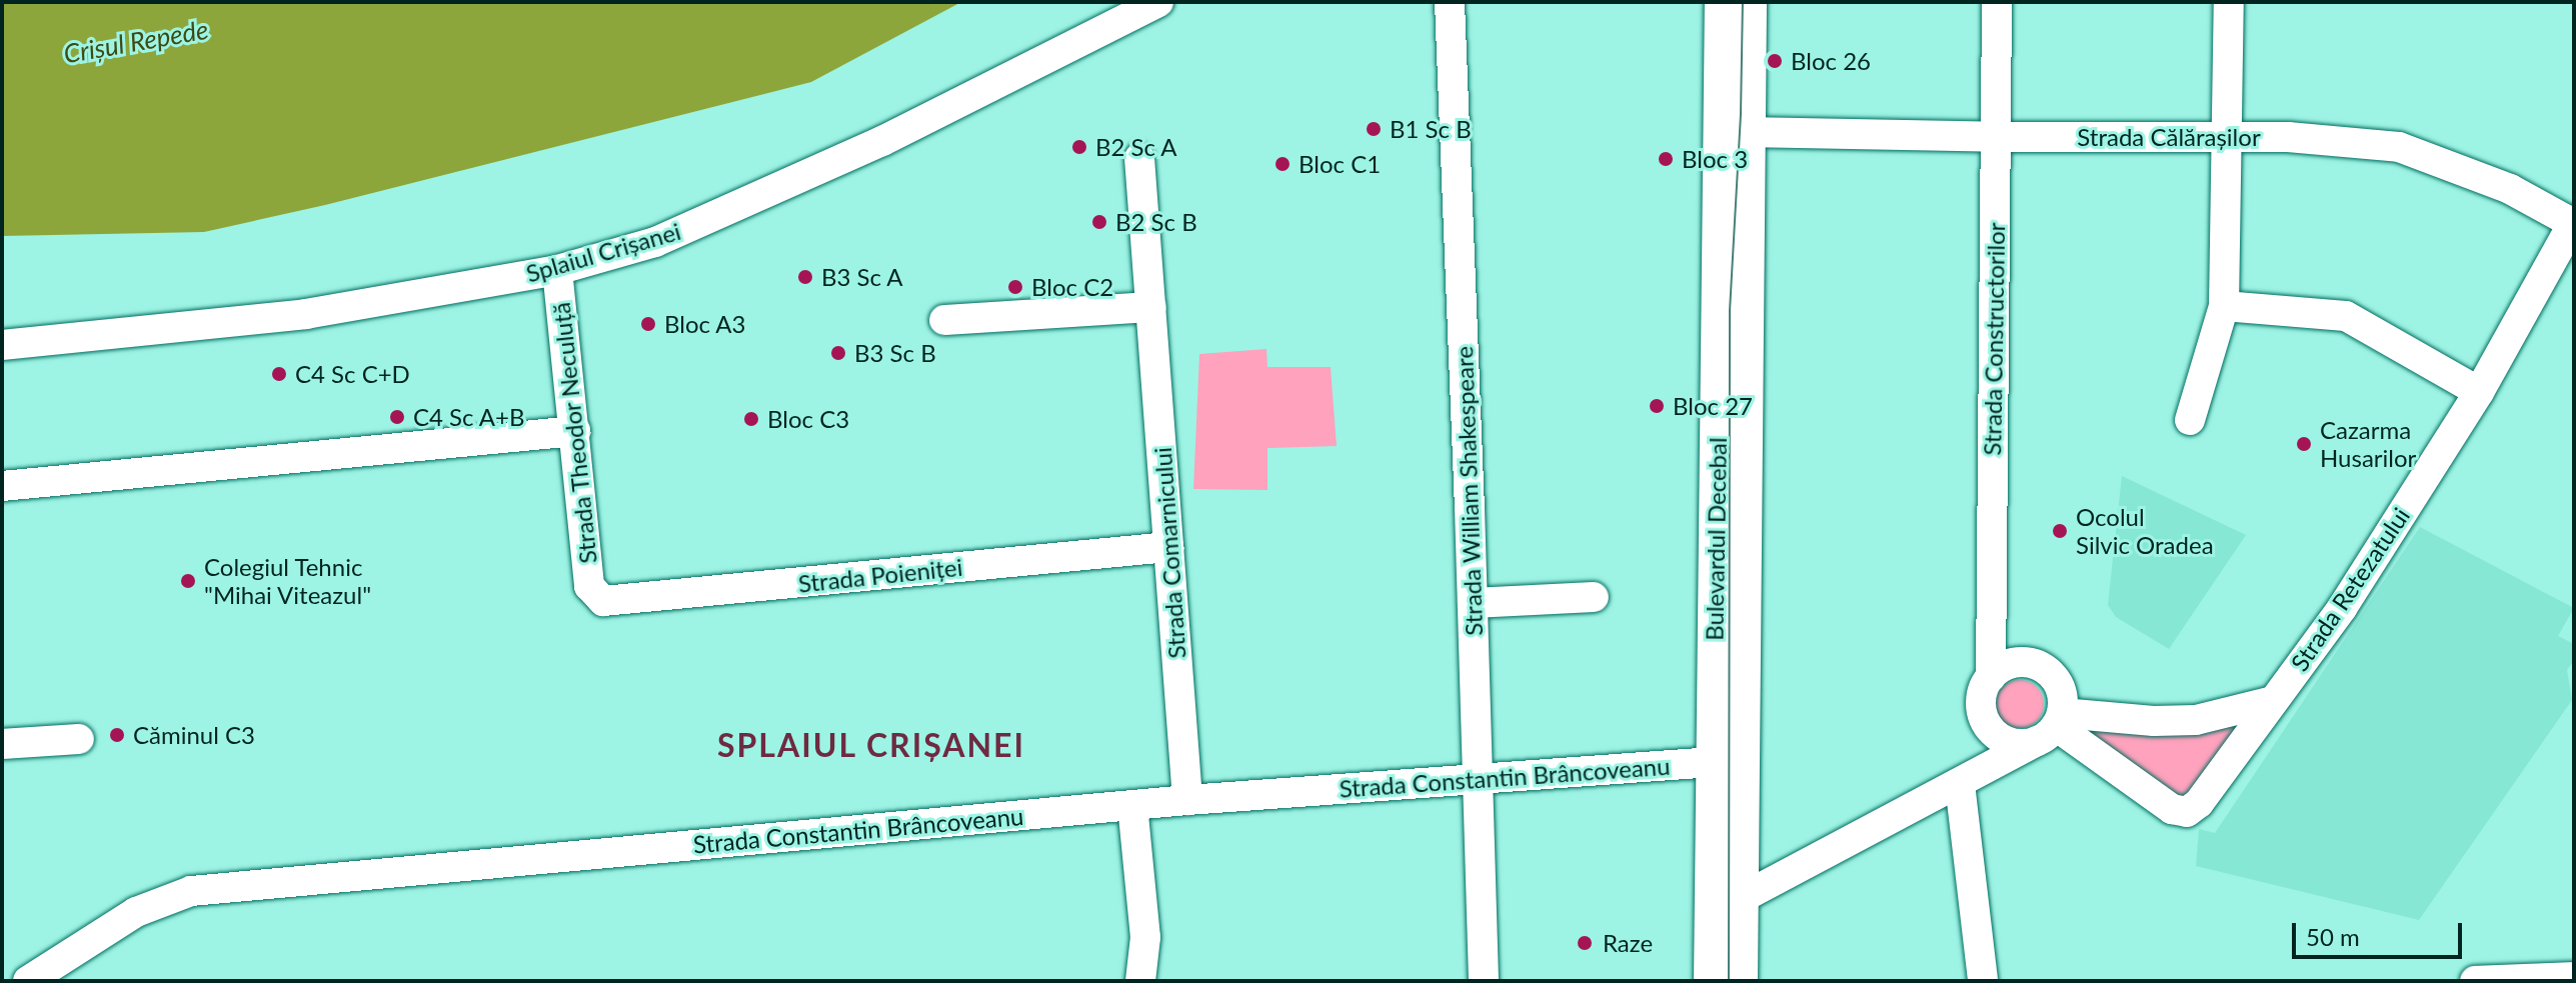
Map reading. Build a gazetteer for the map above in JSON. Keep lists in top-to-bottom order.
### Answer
{
  "streets": {
    "main road": ["Bulevardul Decebal"],
    "street": [
      "Strada Călărașilor",
      "Splaiul Crișanei",
      "Strada Constructorilor",
      "Strada Theodor Neculuță",
      "Strada William Shakespeare",
      "Strada Comarnicului",
      "Strada Poieniței",
      "Strada Retezatului",
      "Strada Constantin Brâncoveanu"
    ]
  },
  "crossings": [
    ["Strada Călărașilor", "Strada Constructorilor"],
    ["Strada Călărașilor", "Bulevardul Decebal"],
    ["Strada Călărașilor", "Strada Retezatului"],
    ["Splaiul Crișanei", "Strada Theodor Neculuță"],
    ["Strada Constructorilor", "Strada Retezatului"],
    ["Strada Theodor Neculuță", "Strada Poieniței"],
    ["Strada William Shakespeare", "Strada Constantin Brâncoveanu"],
    ["Bulevardul Decebal", "Strada Constantin Brâncoveanu"],
    ["Strada Comarnicului", "Strada Poieniței"],
    ["Strada Comarnicului", "Strada Constantin Brâncoveanu"]
  ],
  "districts": ["SPLAIUL CRIȘANEI"],
  "water": ["Crișul Repede"],
  "places": [
    "Bloc 26",
    "B1 Sc B",
    "B2 Sc A",
    "Bloc 3",
    "Bloc C1",
    "B2 Sc B",
    "B3 Sc A",
    "Bloc C2",
    "Bloc A3",
    "B3 Sc B",
    "C4 Sc C+D",
    "Bloc 27",
    "C4 Sc A+B",
    "Bloc C3",
    "Cazarma Husarilor",
    "Ocolul Silvic Oradea",
    "Colegiul Tehnic \"Mihai Viteazul\"",
    "Căminul C3",
    "Raze"
  ],
  "scale_bar": "50 m"
}
